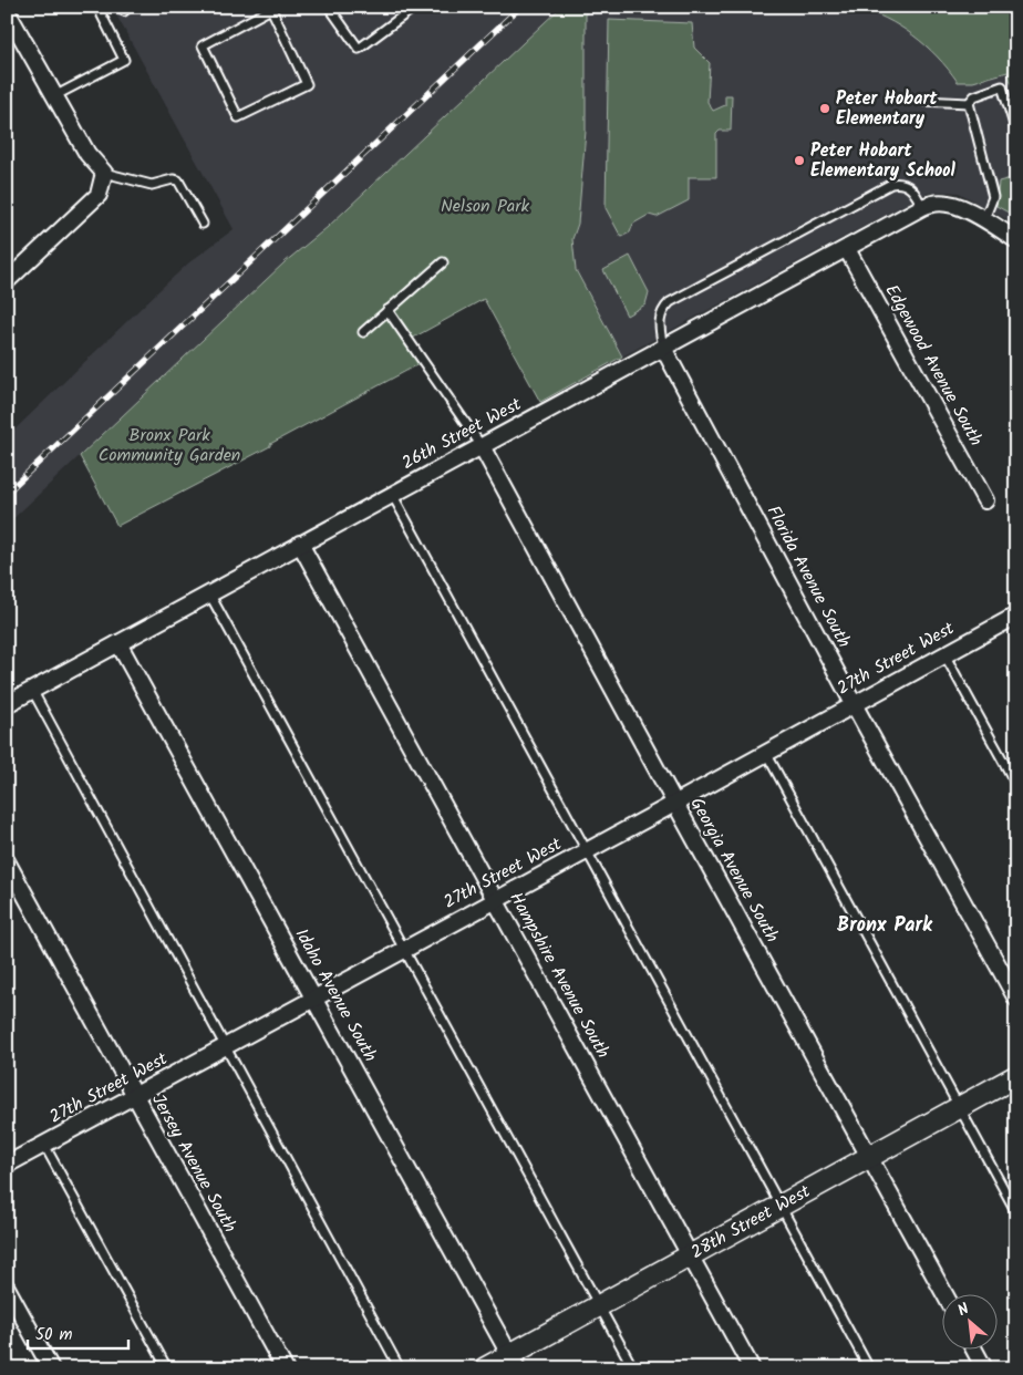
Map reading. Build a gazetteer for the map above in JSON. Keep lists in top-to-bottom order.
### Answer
{
  "streets": {
    "street": [
      "Edgewood Avenue South",
      "26th Street West",
      "Florida Avenue South",
      "27th Street West",
      "Georgia Avenue South",
      "Hampshire Avenue South",
      "Idaho Avenue South",
      "Jersey Avenue South",
      "28th Street West"
    ]
  },
  "crossings": [
    ["Edgewood Avenue South", "26th Street West"],
    ["26th Street West", "Florida Avenue South"],
    ["26th Street West", "Georgia Avenue South"],
    ["26th Street West", "Hampshire Avenue South"],
    ["26th Street West", "Idaho Avenue South"],
    ["Florida Avenue South", "27th Street West"],
    ["27th Street West", "Georgia Avenue South"],
    ["27th Street West", "Hampshire Avenue South"],
    ["27th Street West", "Idaho Avenue South"],
    ["27th Street West", "Jersey Avenue South"],
    ["Georgia Avenue South", "28th Street West"],
    ["Hampshire Avenue South", "28th Street West"],
    ["Idaho Avenue South", "28th Street West"]
  ],
  "districts": ["Bronx Park"],
  "parks": ["Nelson Park", "Bronx Park Community Garden"],
  "places": ["Peter Hobart Elementary", "Peter Hobart Elementary School"],
  "scale_bar": "50 m",
  "north": "top left"
}
